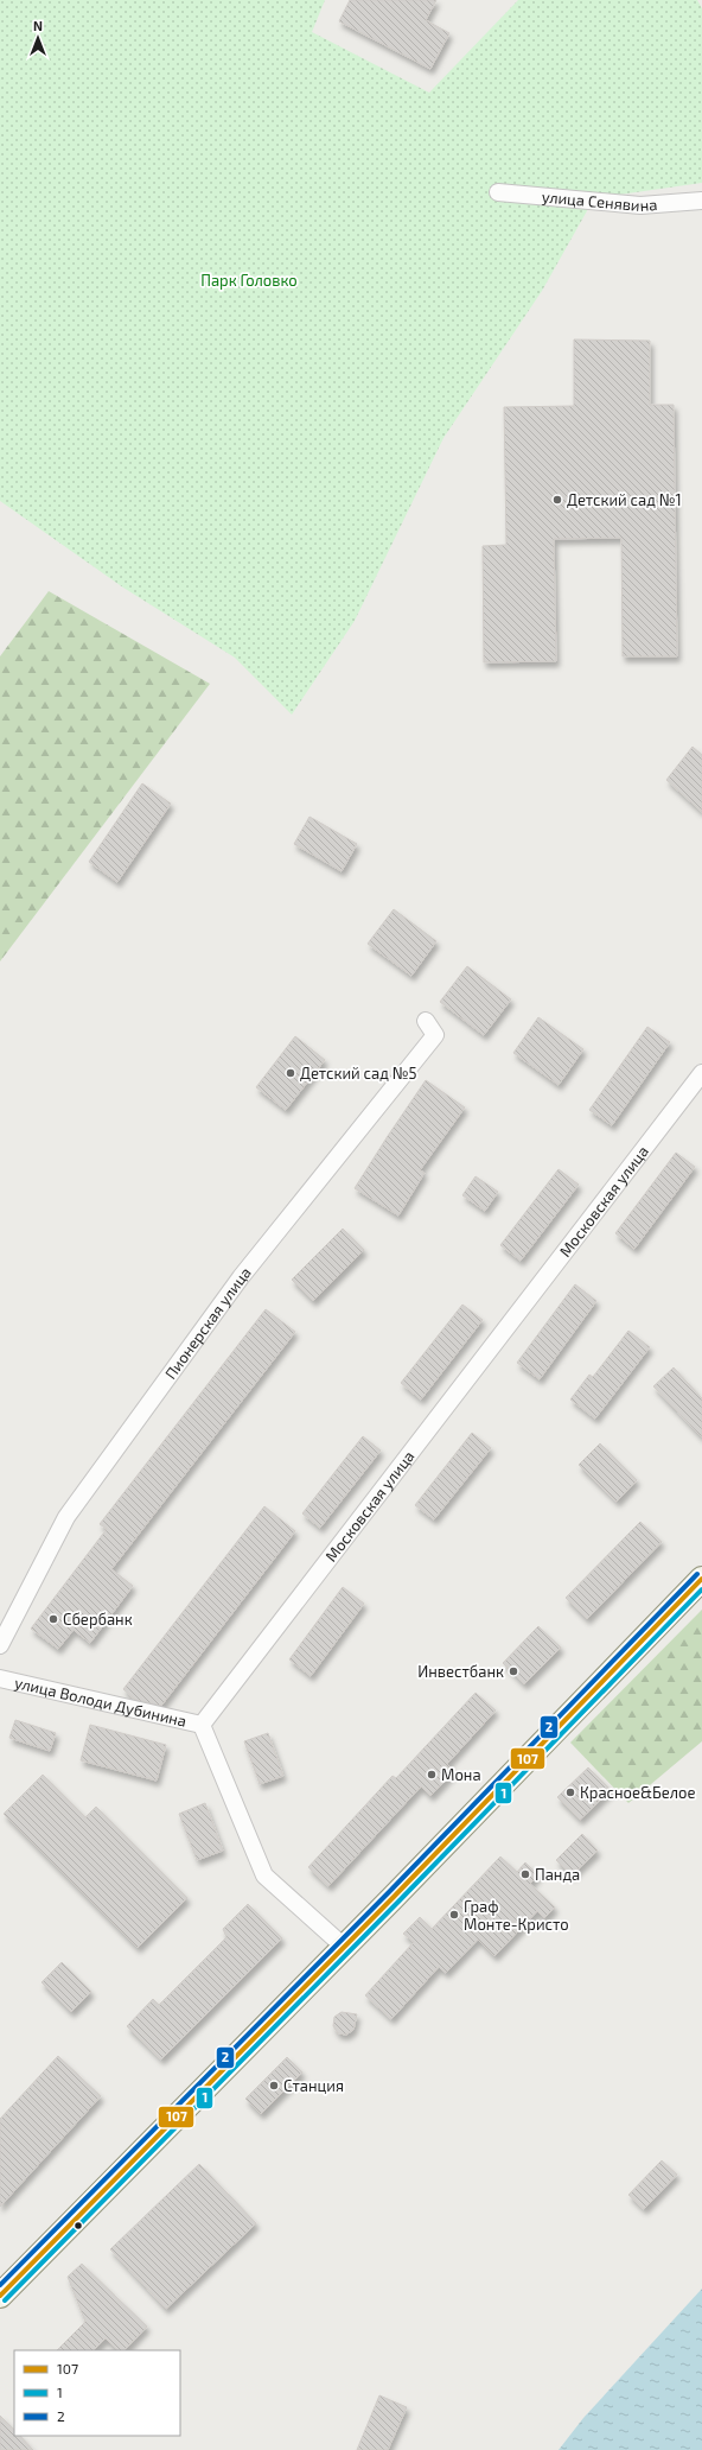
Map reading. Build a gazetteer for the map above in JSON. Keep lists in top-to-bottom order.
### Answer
{
  "streets": {
    "street": [
      "улица Сенявина",
      "Московская улица",
      "Пионерская улица",
      "улица Володи Дубинина"
    ]
  },
  "crossings": [
    ["Московская улица", "улица Володи Дубинина"]
  ],
  "parks": ["Парк Головко"],
  "places": [
    "Детский сад №1",
    "Детский сад №5",
    "Сбербанк",
    "Инвестбанк",
    "Мона",
    "Красное&Белое",
    "Панда",
    "Граф Монте-Кристо",
    "Станция"
  ],
  "lines": ["transit line 2", "transit line 107", "transit line 1"],
  "legend": ["107", "1", "2"],
  "north": "top"
}
